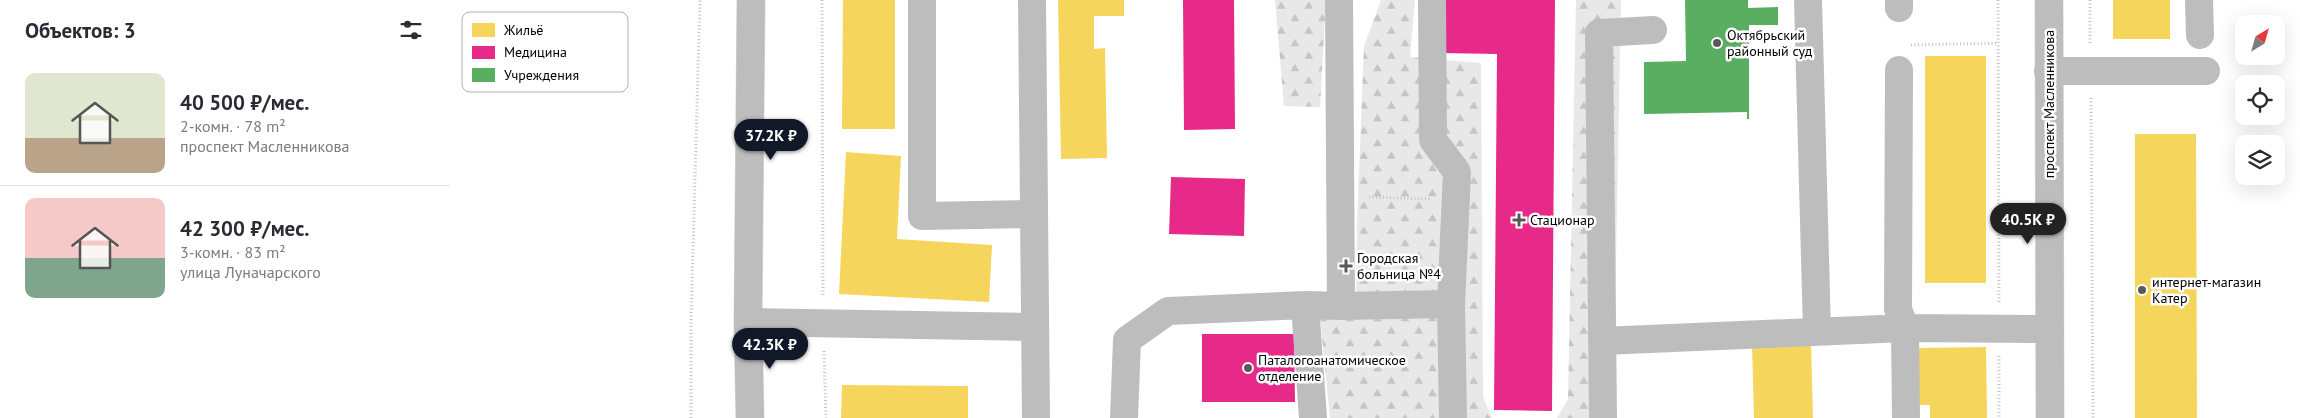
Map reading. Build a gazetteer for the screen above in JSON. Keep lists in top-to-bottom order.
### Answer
{
  "streets": {
    "main road": ["проспект Масленникова"]
  },
  "places": {
    "other": ["Октябрьский районный суд", "интернет-магазин Катер", "Паталогоанатомическое отделение"],
    "health": ["Стационар", "Городская больница №4"]
  },
  "legend": ["Жильё", "Медицина", "Учреждения"],
  "north": "top right",
  "page": {
    "heading": "Объектов: 3",
    "list": [
      {
        "name": "40 500 ₽/мес.",
        "note": "2-комн. · 78 m² · проспект Масленникова"
      },
      {
        "name": "42 300 ₽/мес.",
        "note": "3-комн. · 83 m² · улица Луначарского"
      }
    ],
    "price": ["37.2K ₽", "40.5K ₽", "42.3K ₽"]
  }
}
